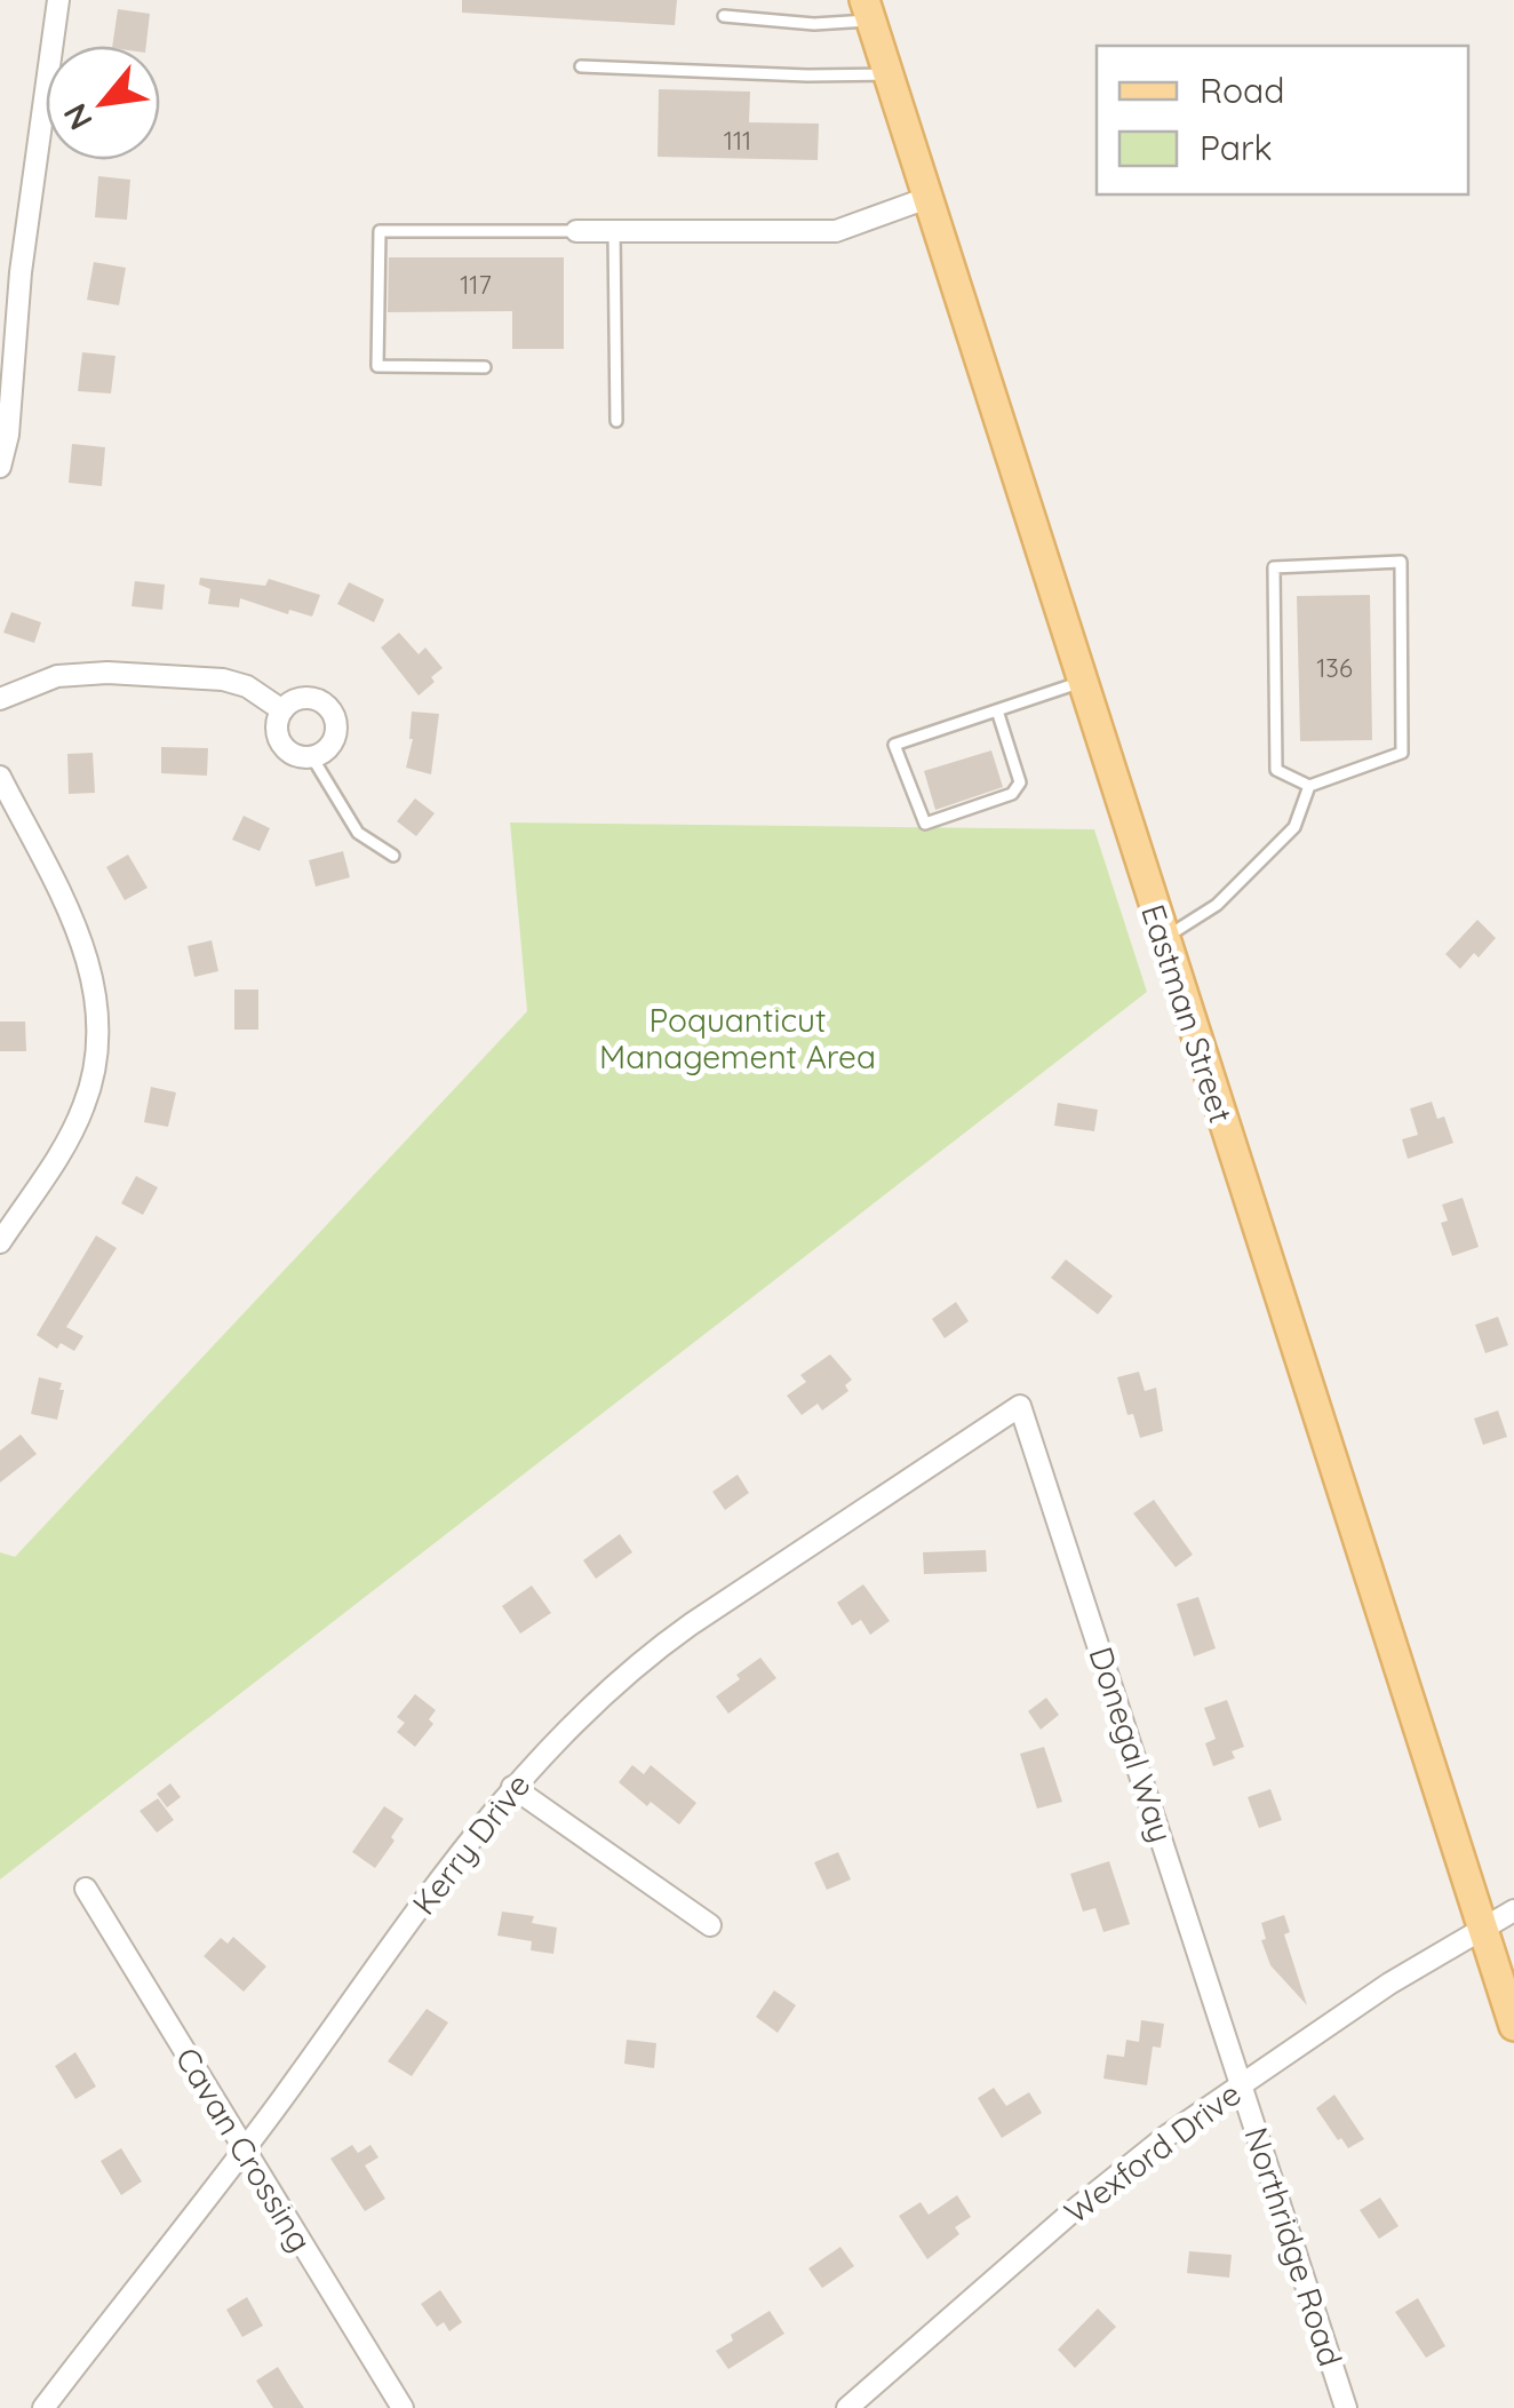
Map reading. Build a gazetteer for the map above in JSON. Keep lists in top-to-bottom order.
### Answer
{
  "streets": {
    "main road": ["Eastman Street"],
    "street": [
      "Donegal Way",
      "Kerry Drive",
      "Cavan Crossing",
      "Wexford Drive",
      "Northridge Road"
    ]
  },
  "crossings": [
    ["Eastman Street", "Wexford Drive"],
    ["Donegal Way", "Kerry Drive"],
    ["Donegal Way", "Wexford Drive"],
    ["Donegal Way", "Northridge Road"],
    ["Kerry Drive", "Cavan Crossing"],
    ["Wexford Drive", "Northridge Road"]
  ],
  "parks": ["Poquanticut Management Area"],
  "house_numbers": ["111", "117", "136"],
  "legend": ["Road", "Park"],
  "north": "bottom left"
}
